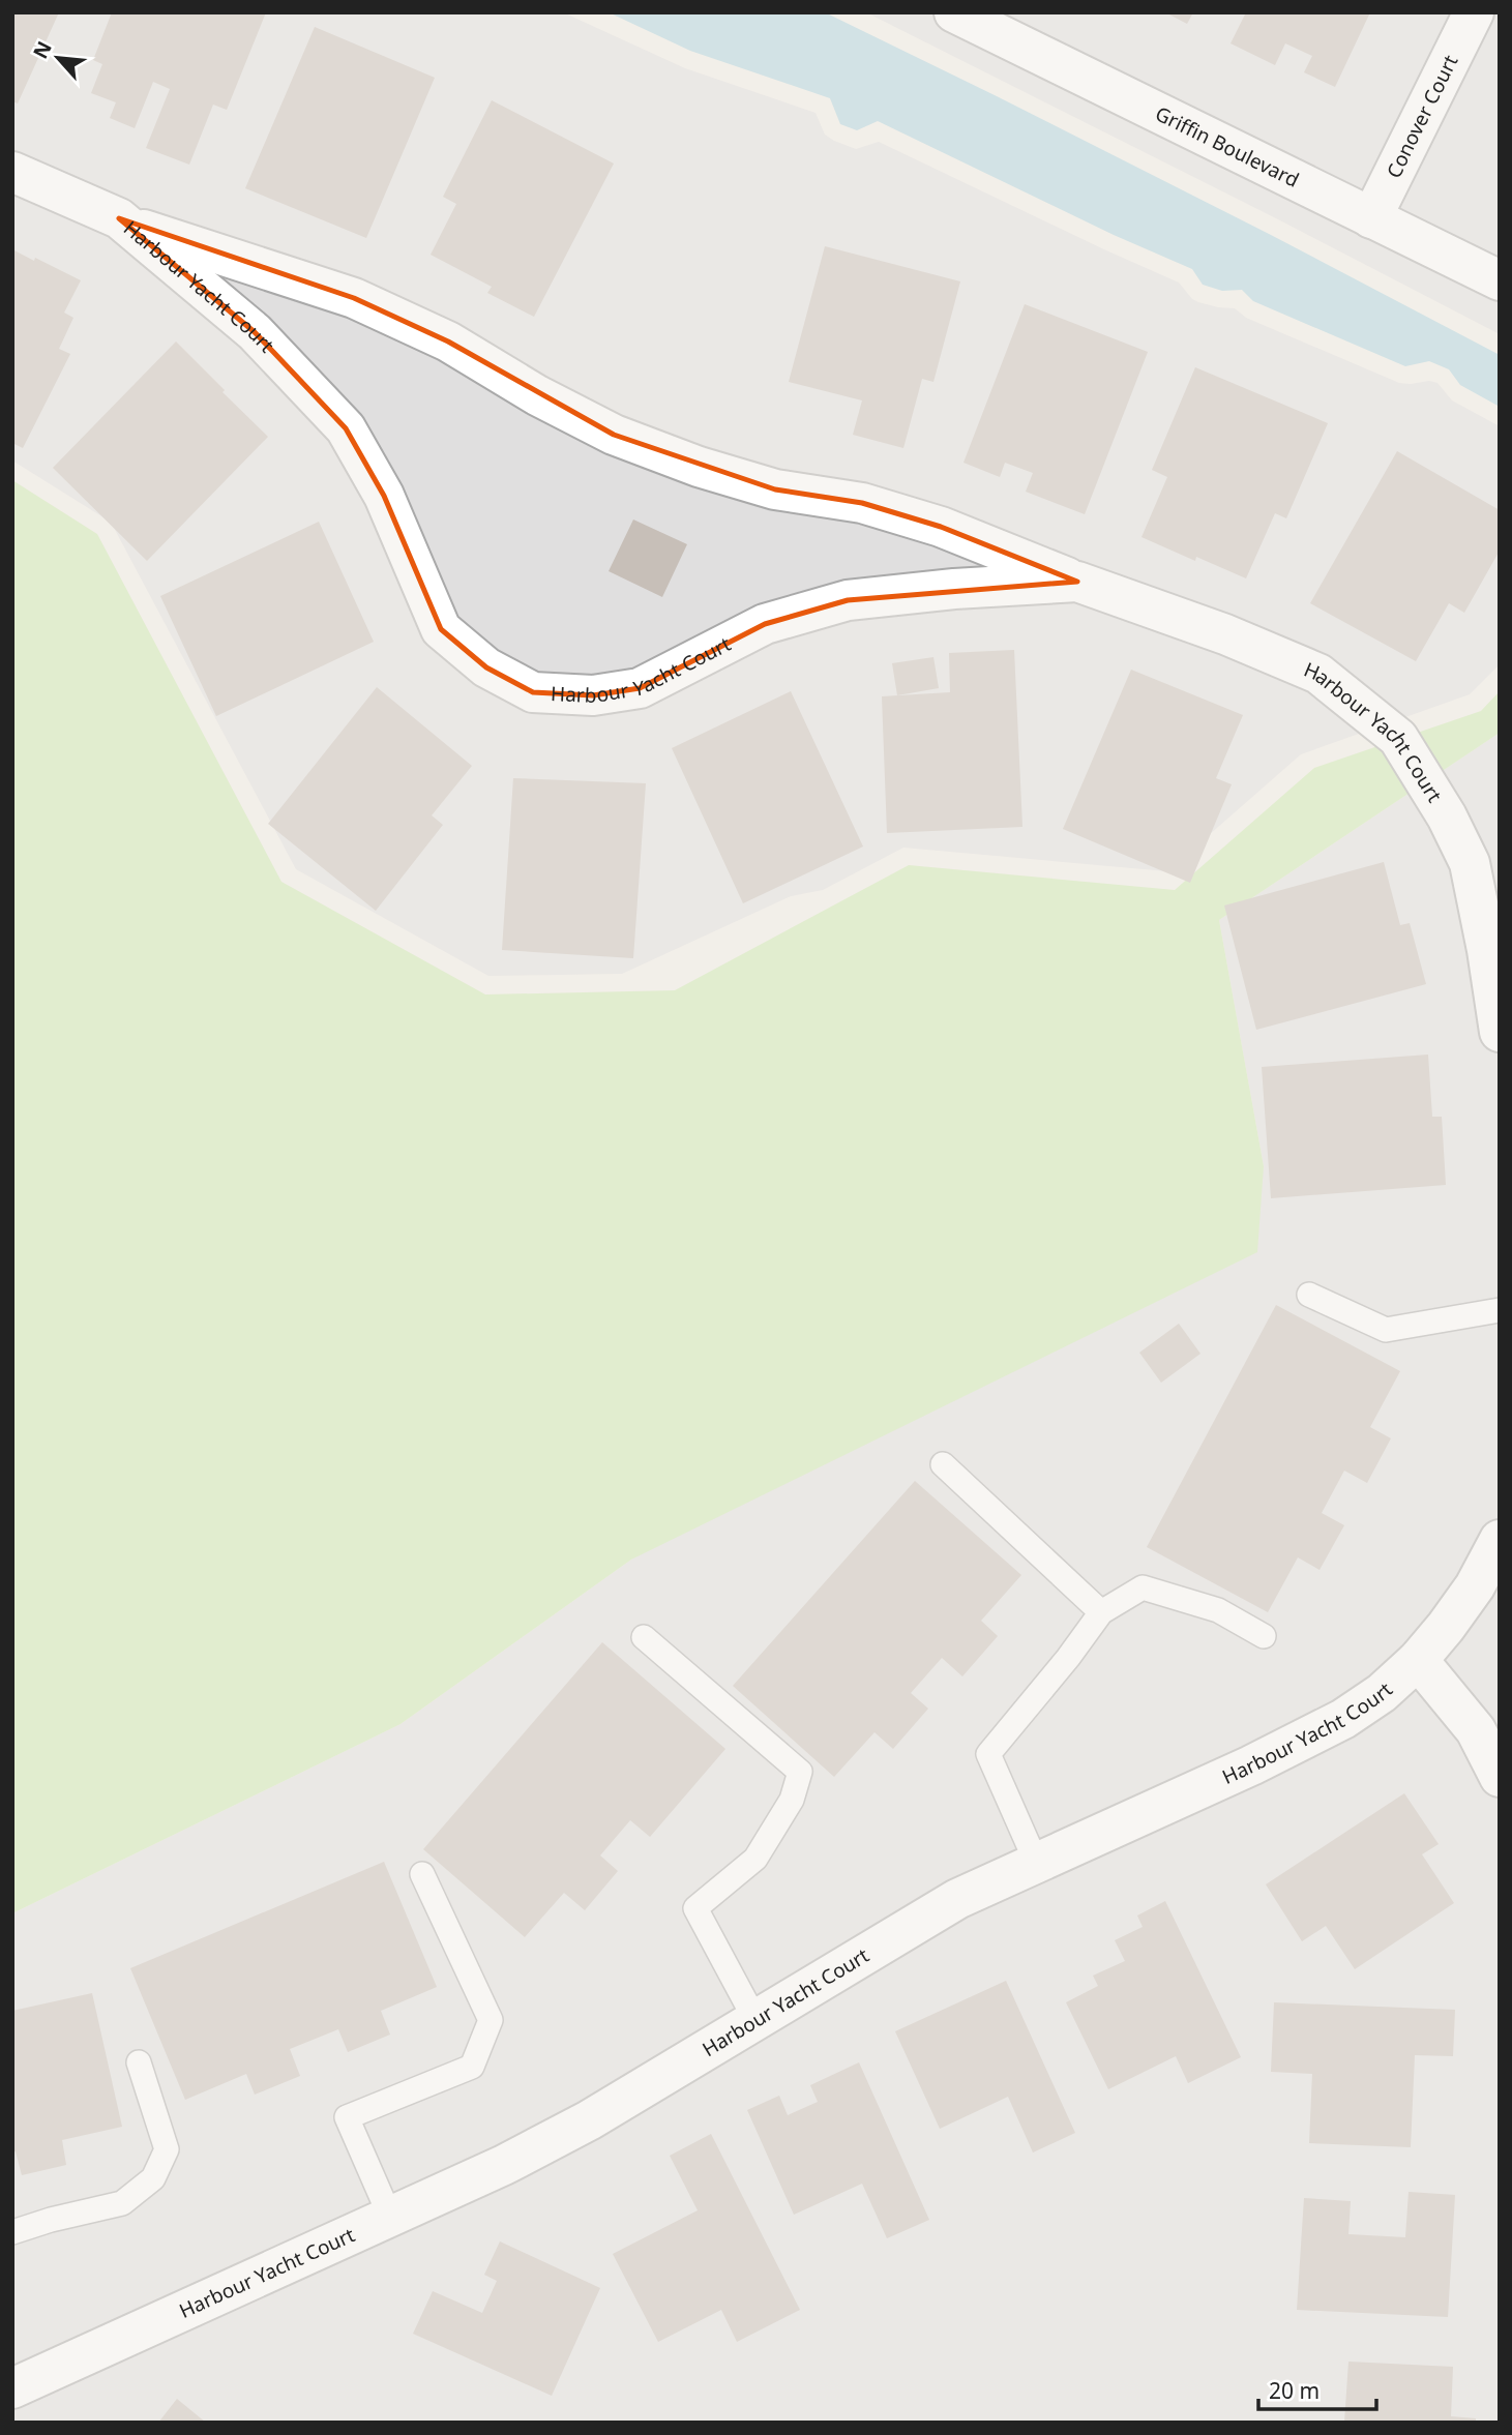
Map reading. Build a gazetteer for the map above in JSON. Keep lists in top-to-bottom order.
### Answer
{
  "streets": {
    "street": ["Conover Court", "Griffin Boulevard", "Harbour Yacht Court"]
  },
  "crossings": [
    ["Conover Court", "Griffin Boulevard"]
  ],
  "scale_bar": "20 m",
  "north": "top left"
}
